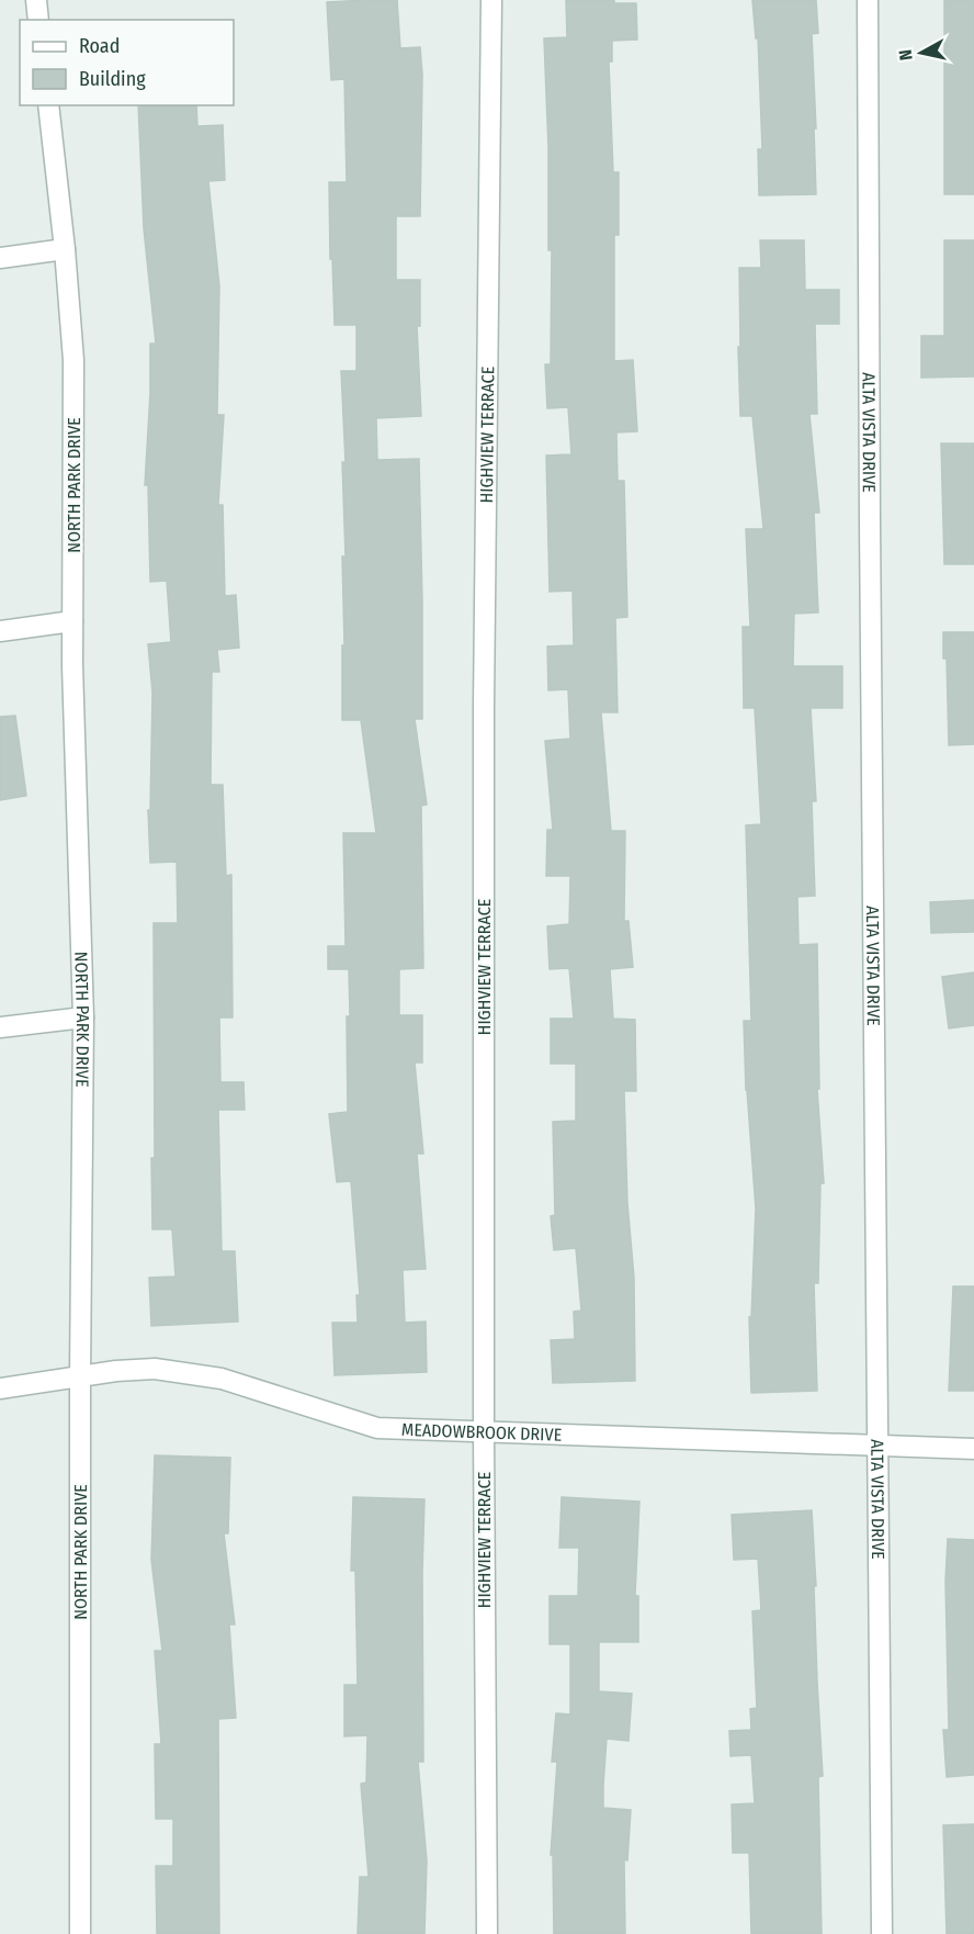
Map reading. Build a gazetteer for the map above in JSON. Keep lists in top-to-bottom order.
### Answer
{
  "streets": {
    "street": [
      "HIGHVIEW TERRACE",
      "ALTA VISTA DRIVE",
      "NORTH PARK DRIVE",
      "MEADOWBROOK DRIVE"
    ]
  },
  "crossings": [
    ["HIGHVIEW TERRACE", "MEADOWBROOK DRIVE"],
    ["ALTA VISTA DRIVE", "MEADOWBROOK DRIVE"],
    ["NORTH PARK DRIVE", "MEADOWBROOK DRIVE"]
  ],
  "legend": ["Road", "Building"],
  "north": "left"
}
